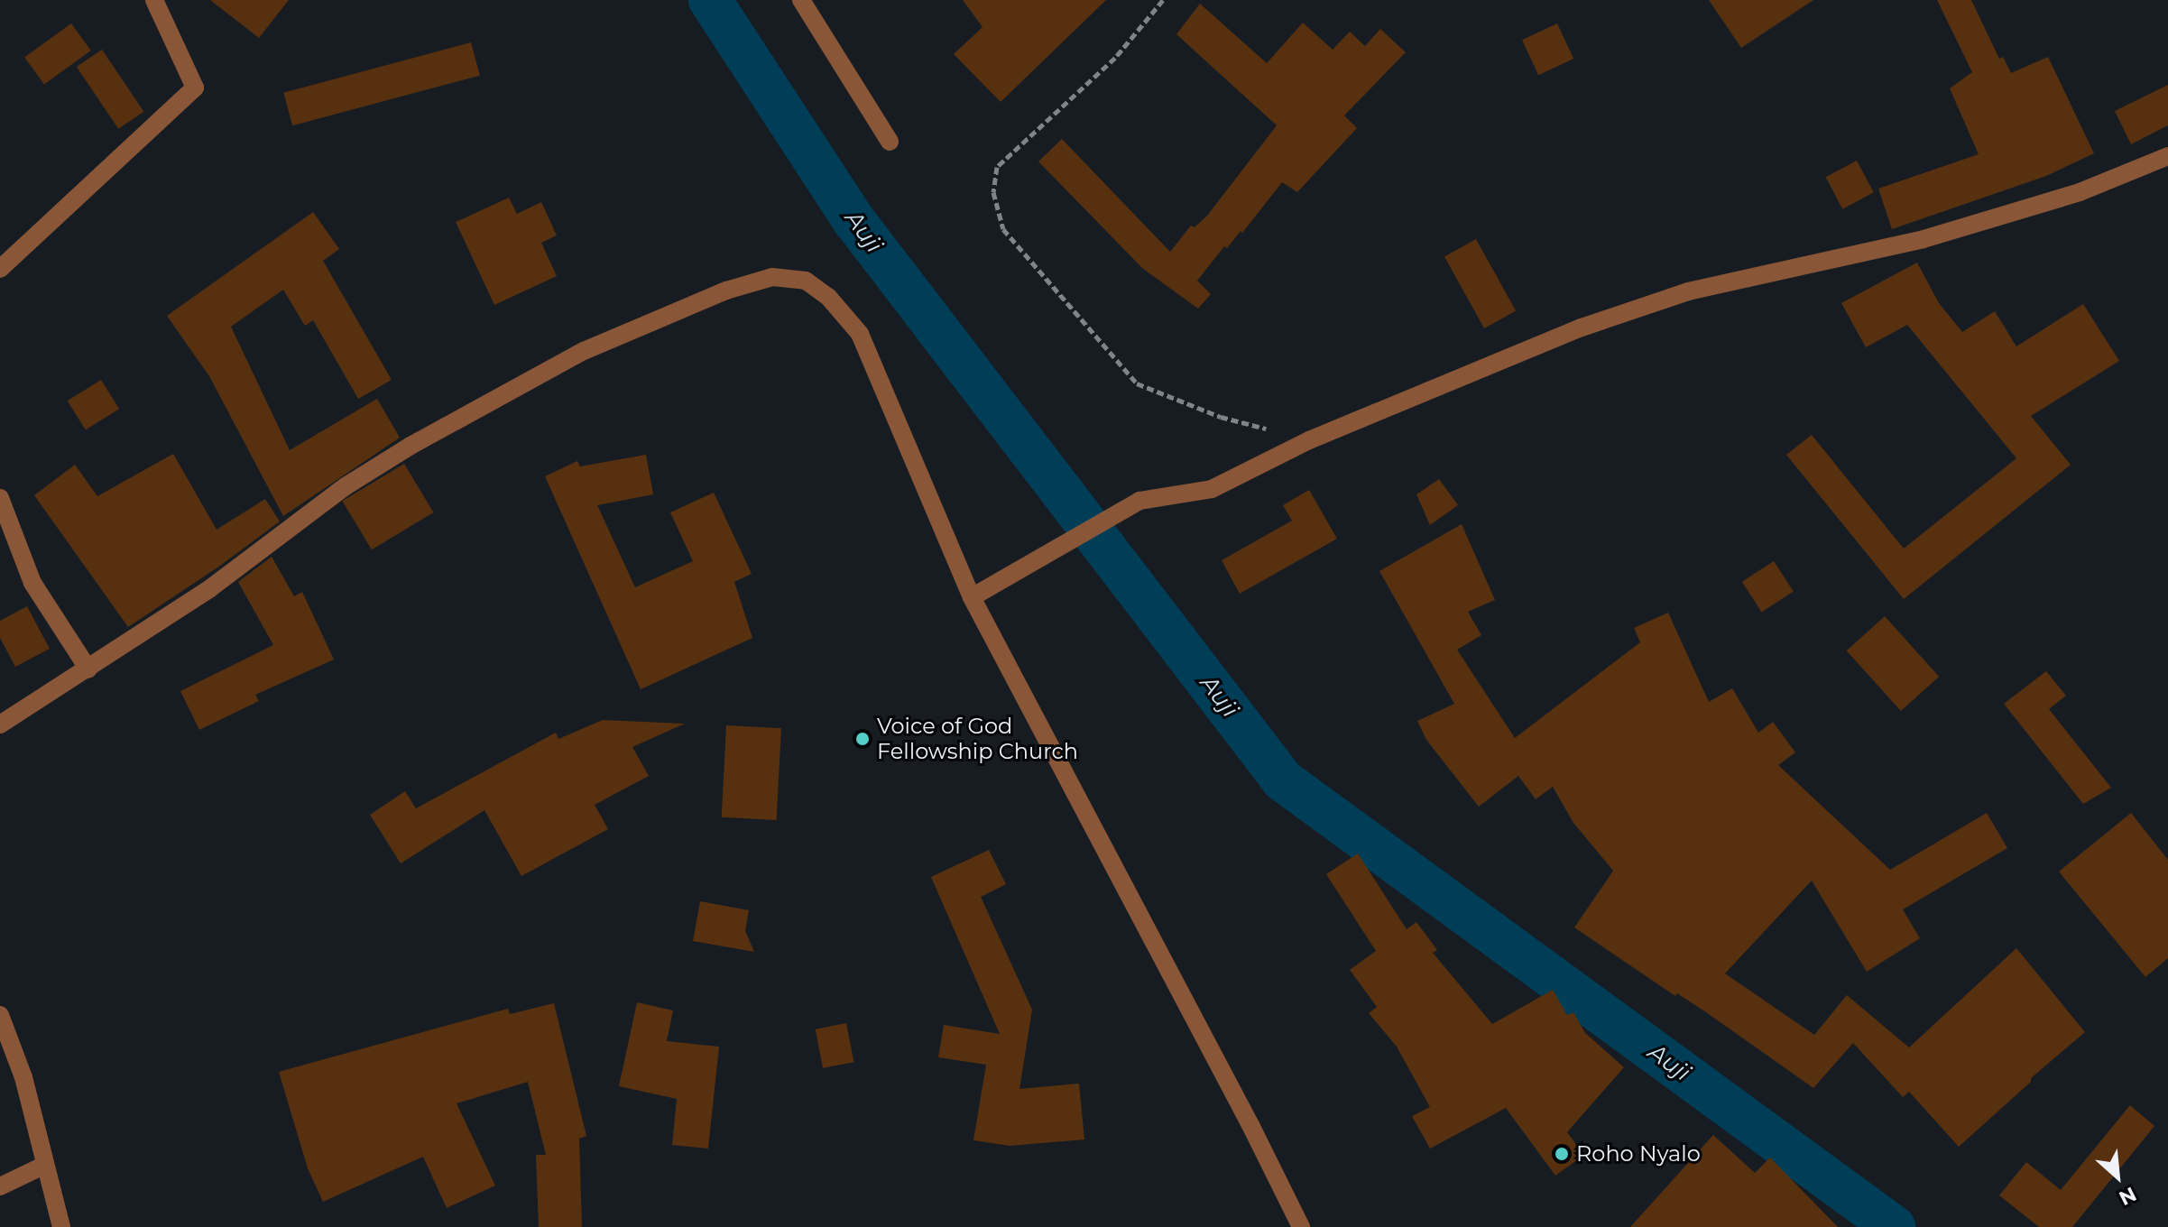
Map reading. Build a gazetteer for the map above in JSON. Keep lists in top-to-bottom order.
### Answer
{
  "water": ["Auji"],
  "places": ["Voice of God Fellowship Church", "Roho Nyalo"],
  "north": "bottom right"
}
